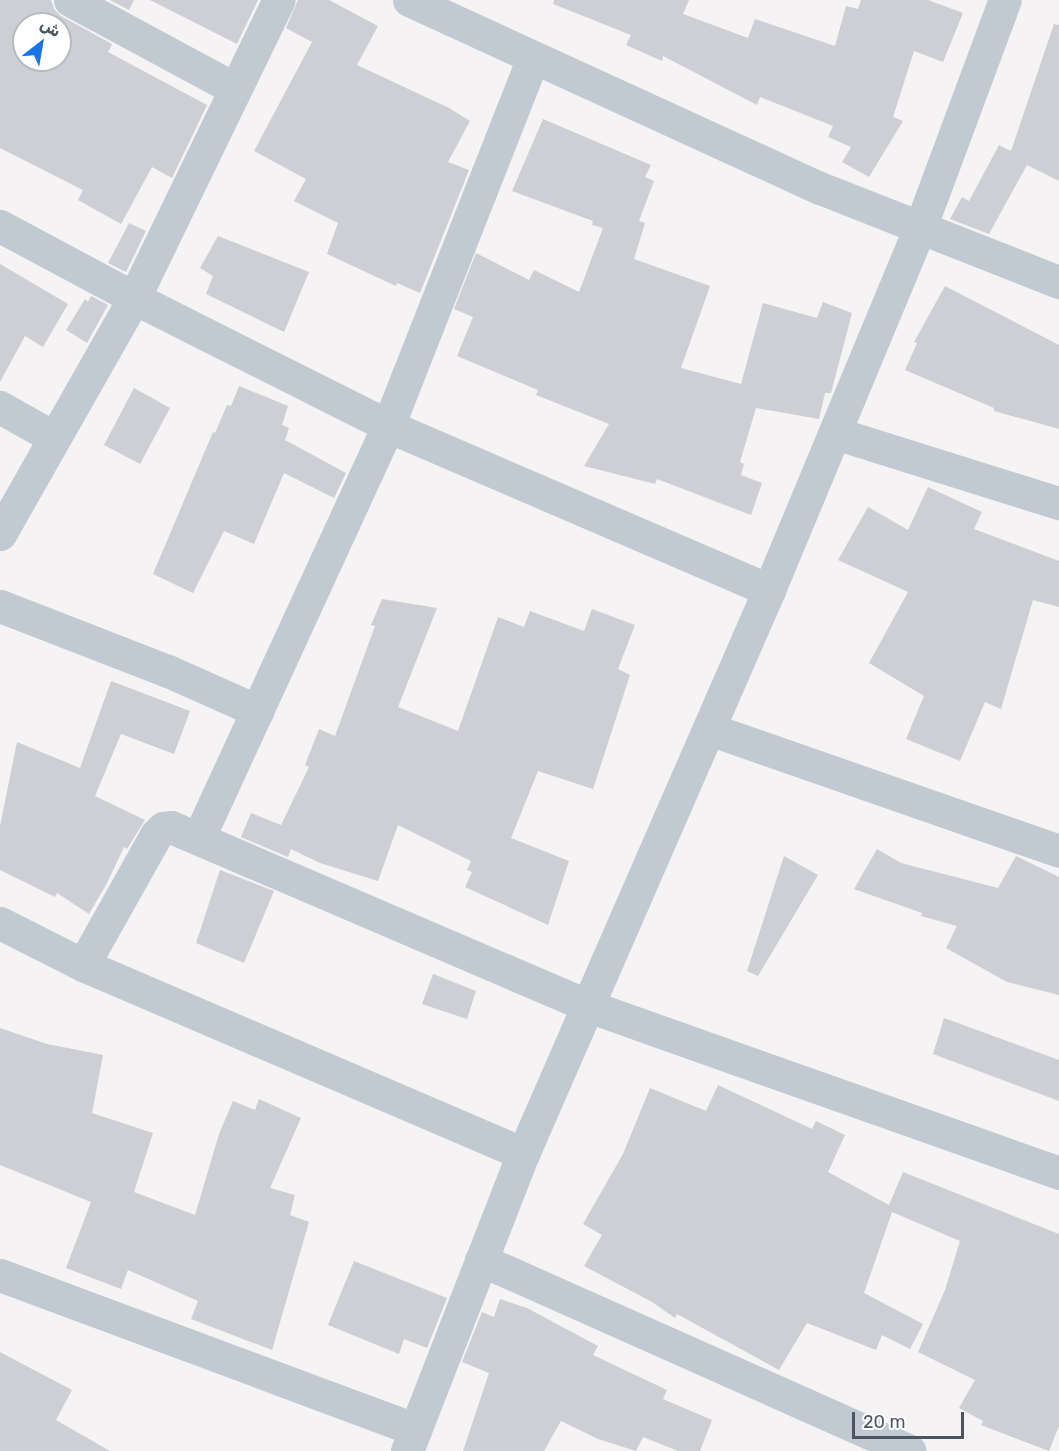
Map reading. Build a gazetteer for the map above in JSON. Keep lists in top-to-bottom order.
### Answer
{
  "scale_bar": "20 m",
  "north": "top right"
}
